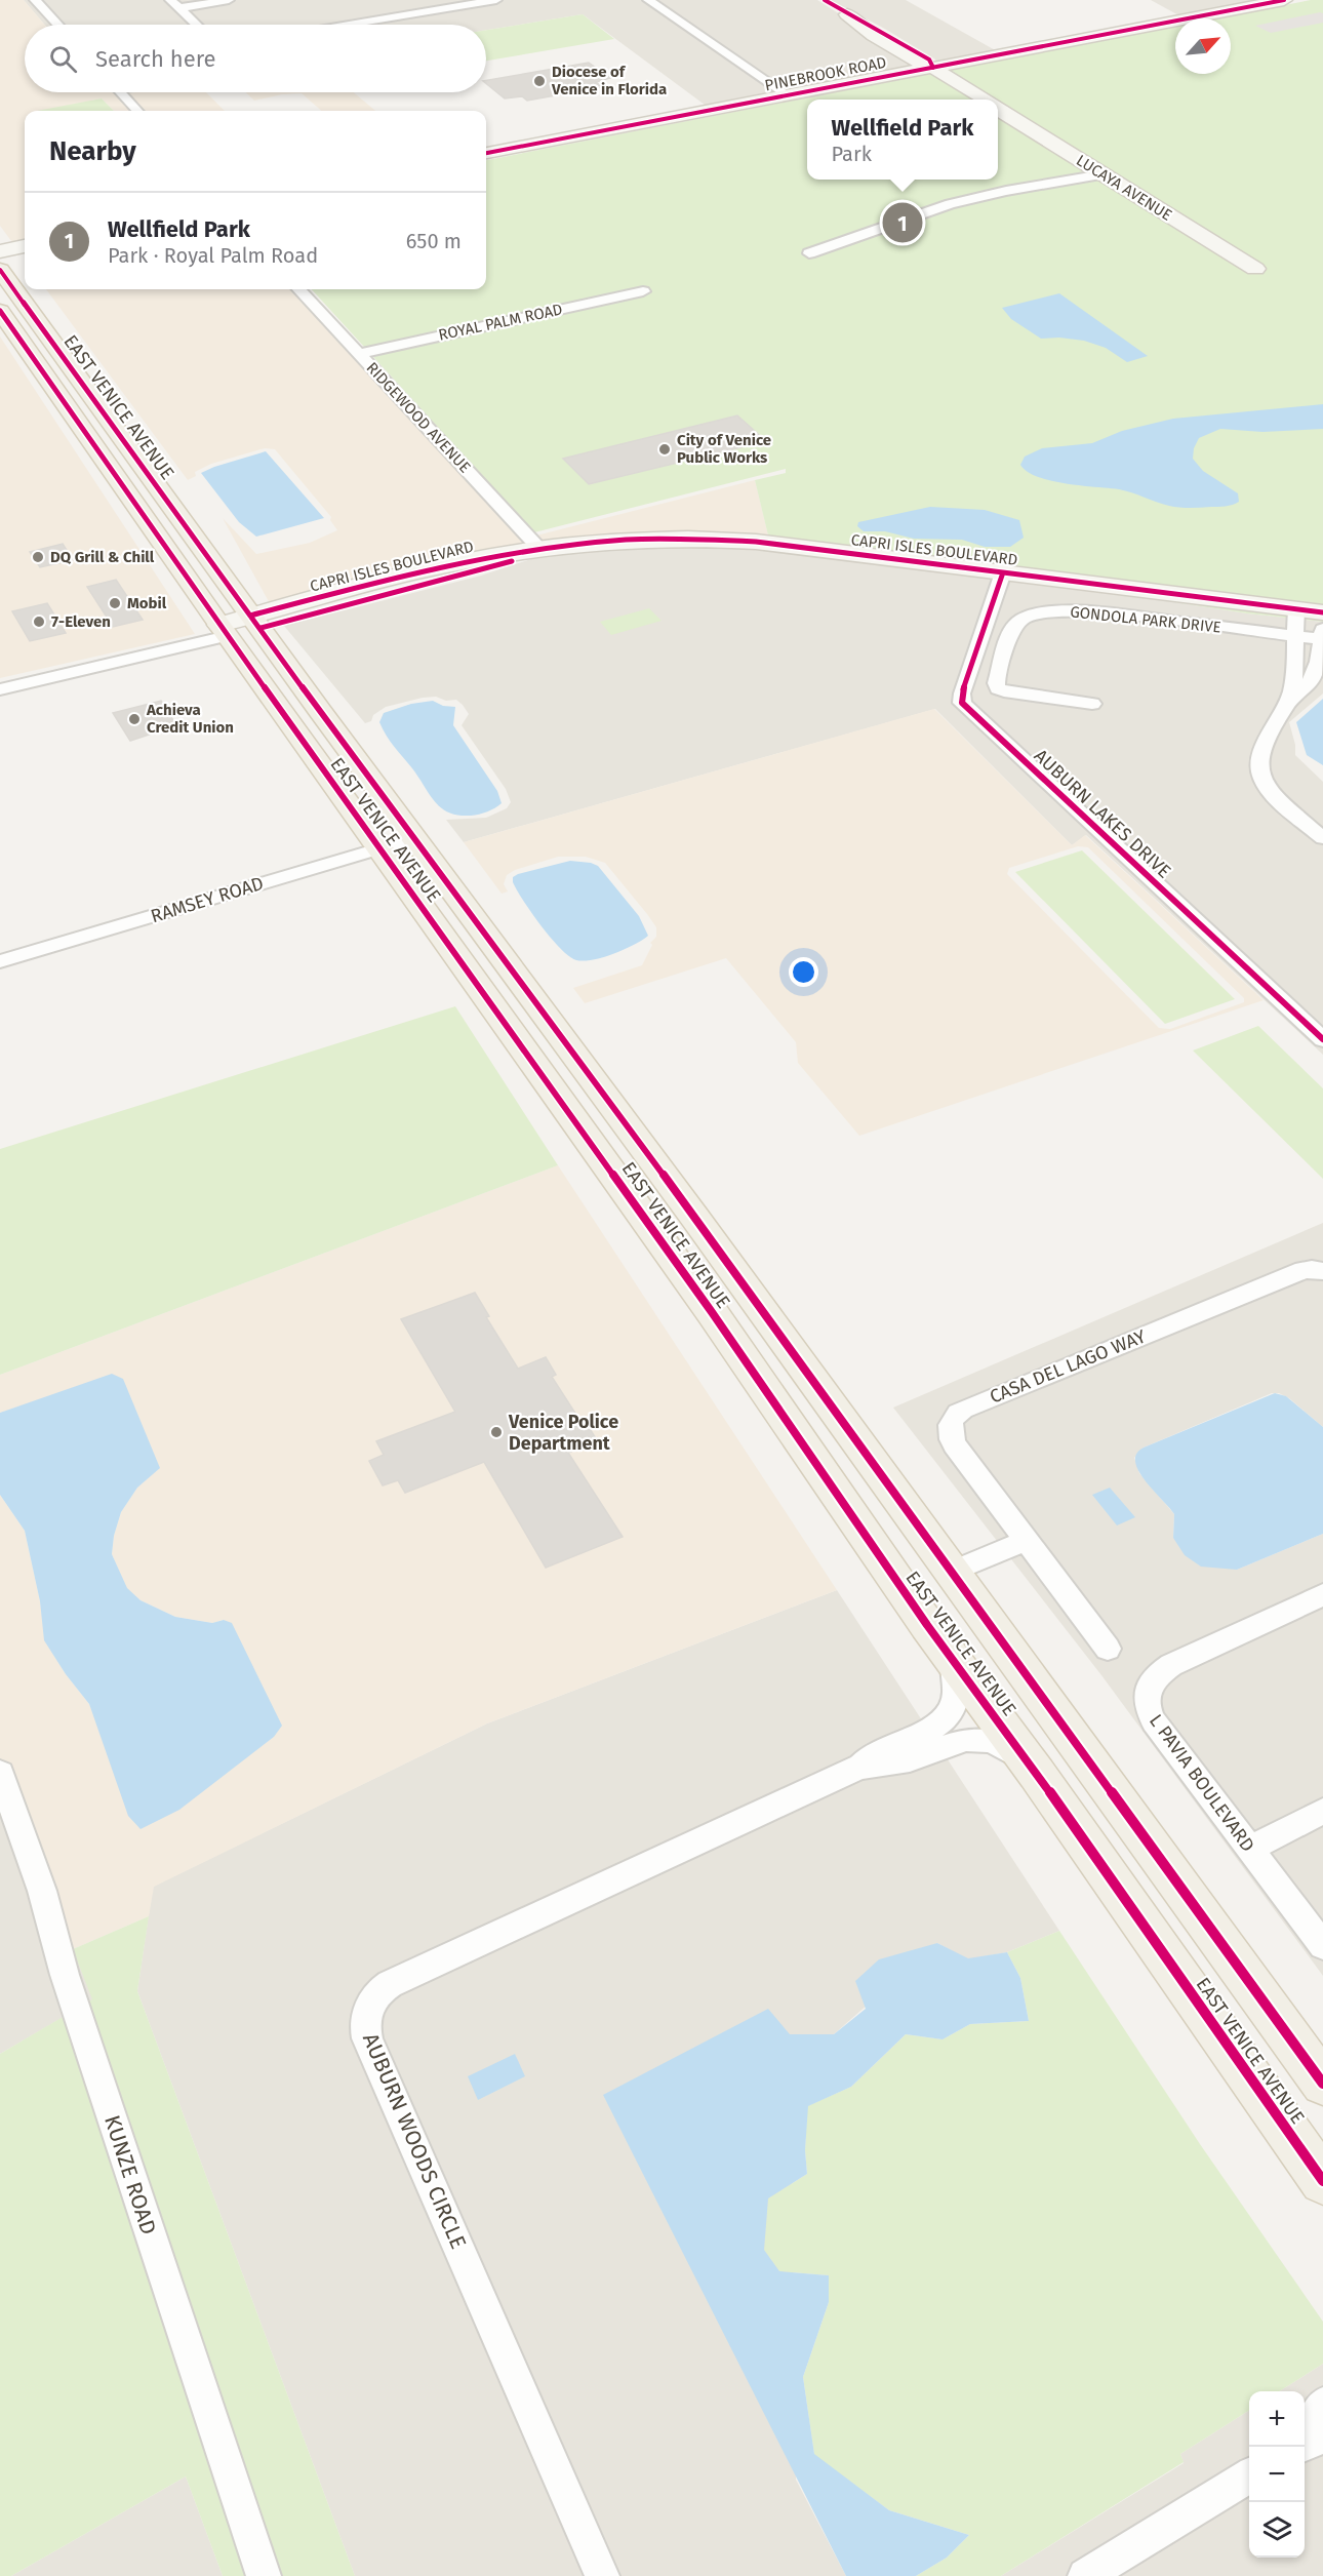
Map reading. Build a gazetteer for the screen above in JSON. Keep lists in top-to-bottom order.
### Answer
{
  "streets": {
    "main road": ["EAST VENICE AVENUE"],
    "street": [
      "PINEBROOK ROAD",
      "LUCAYA AVENUE",
      "ROYAL PALM ROAD",
      "RIDGEWOOD AVENUE",
      "CAPRI ISLES BOULEVARD",
      "GONDOLA PARK DRIVE",
      "AUBURN LAKES DRIVE",
      "RAMSEY ROAD",
      "CASA DEL LAGO WAY",
      "L PAVIA BOULEVARD",
      "AUBURN WOODS CIRCLE",
      "KUNZE ROAD"
    ]
  },
  "crossings": [
    ["PINEBROOK ROAD", "LUCAYA AVENUE"],
    ["ROYAL PALM ROAD", "RIDGEWOOD AVENUE"],
    ["EAST VENICE AVENUE", "CAPRI ISLES BOULEVARD"],
    ["EAST VENICE AVENUE", "RAMSEY ROAD"],
    ["EAST VENICE AVENUE", "AUBURN WOODS CIRCLE"],
    ["RIDGEWOOD AVENUE", "CAPRI ISLES BOULEVARD"],
    ["CAPRI ISLES BOULEVARD", "GONDOLA PARK DRIVE"],
    ["CAPRI ISLES BOULEVARD", "AUBURN LAKES DRIVE"]
  ],
  "places": [
    "Diocese of Venice in Florida",
    "City of Venice Public Works",
    "DQ Grill & Chill",
    "Mobil",
    "7-Eleven",
    "Achieva Credit Union",
    "Venice Police Department"
  ],
  "north": "top right",
  "page": {
    "search": "Search here",
    "popup": ["Wellfield Park", "Park"],
    "heading": "Nearby",
    "list": [
      {
        "mark": "1",
        "name": "Wellfield Park",
        "note": "Park · Royal Palm Road",
        "value": "650 m"
      }
    ],
    "pins": "1",
    "map_buttons": ["+", "−"]
  }
}
